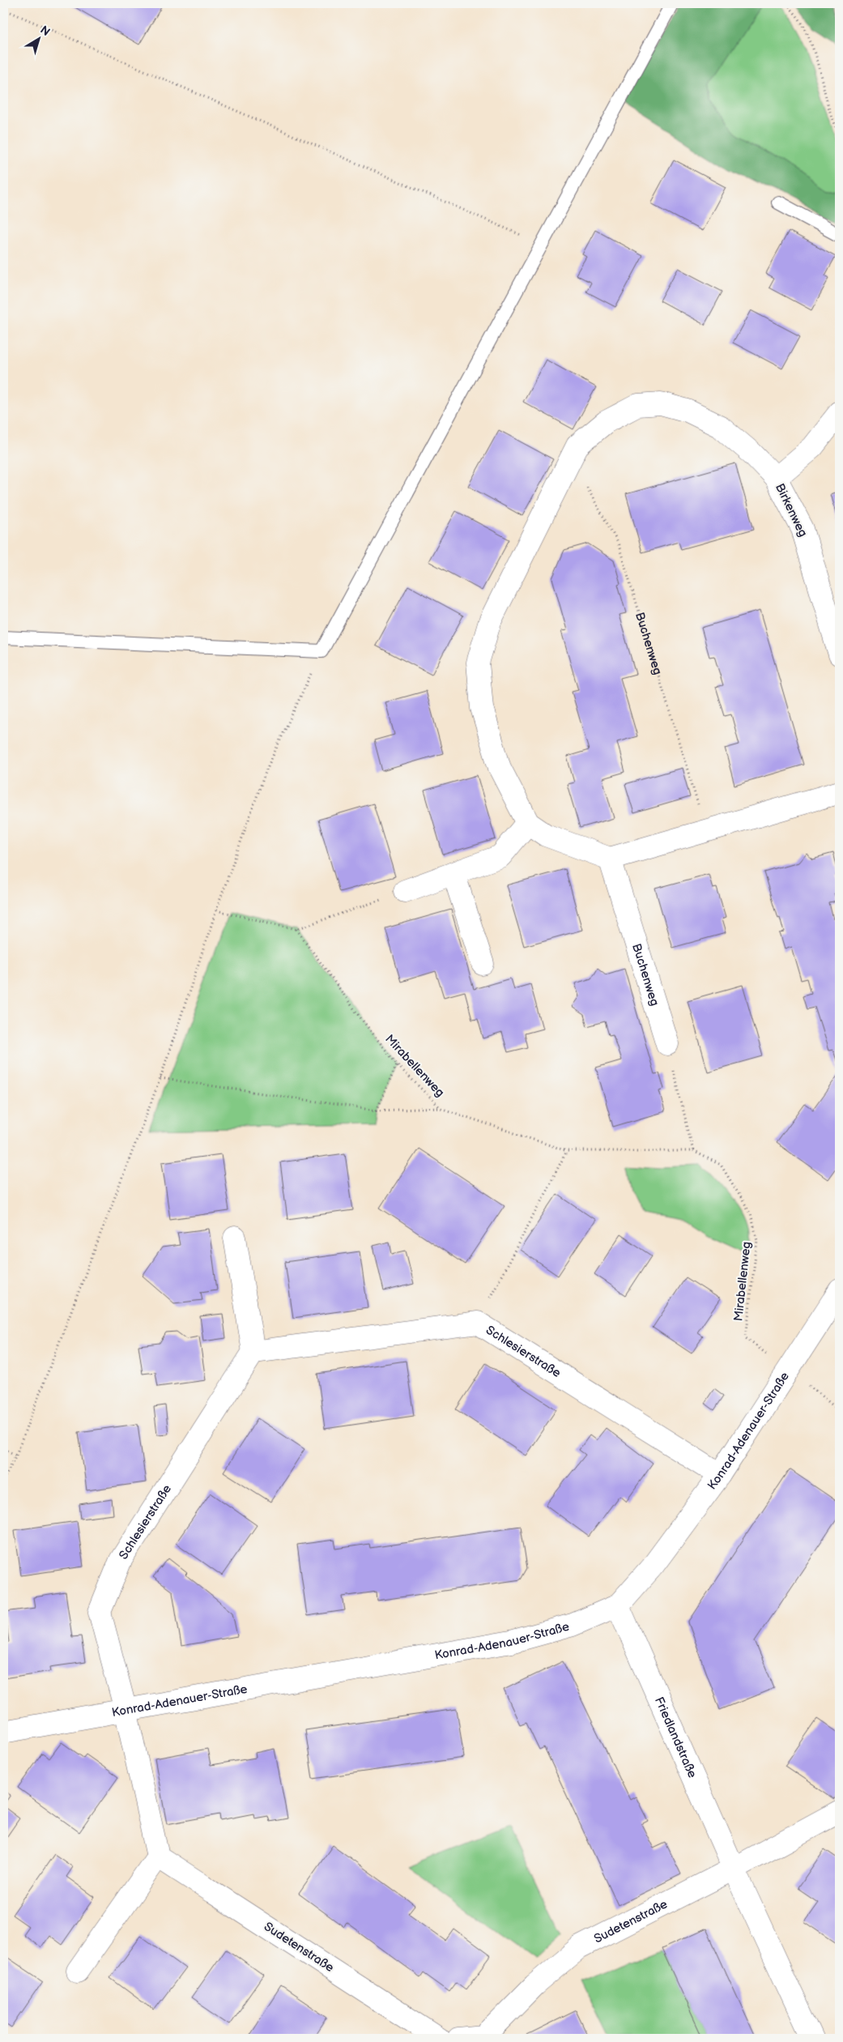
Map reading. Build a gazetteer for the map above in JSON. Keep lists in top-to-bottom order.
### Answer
{
  "streets": {
    "street": [
      "Birkenweg",
      "Buchenweg",
      "Schlesierstraße",
      "Konrad-Adenauer-Straße",
      "Friedlandstraße",
      "Sudetenstraße"
    ],
    "path": ["Mirabellenweg"]
  },
  "crossings": [
    ["Mirabellenweg", "Konrad-Adenauer-Straße"],
    ["Schlesierstraße", "Konrad-Adenauer-Straße"],
    ["Konrad-Adenauer-Straße", "Friedlandstraße"],
    ["Friedlandstraße", "Sudetenstraße"]
  ],
  "north": "top right"
}
